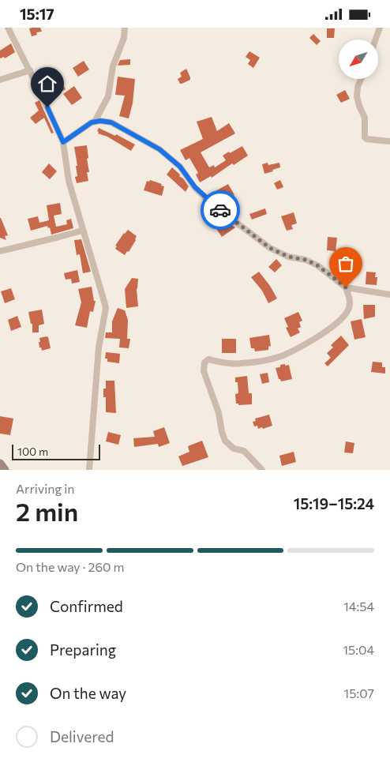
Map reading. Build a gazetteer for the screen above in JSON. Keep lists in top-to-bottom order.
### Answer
{
  "scale_bar": "100 m",
  "north": "bottom left",
  "page": {
    "status": "15:17",
    "scale": "100 m",
    "heading": ["2 min", "Arriving in", "15:19–15:24"],
    "bar": "On the way · 260 m",
    "list": [
      ["Confirmed", "14:54"],
      ["Preparing", "15:04"],
      ["On the way", "15:07"],
      "Delivered"
    ]
  }
}
